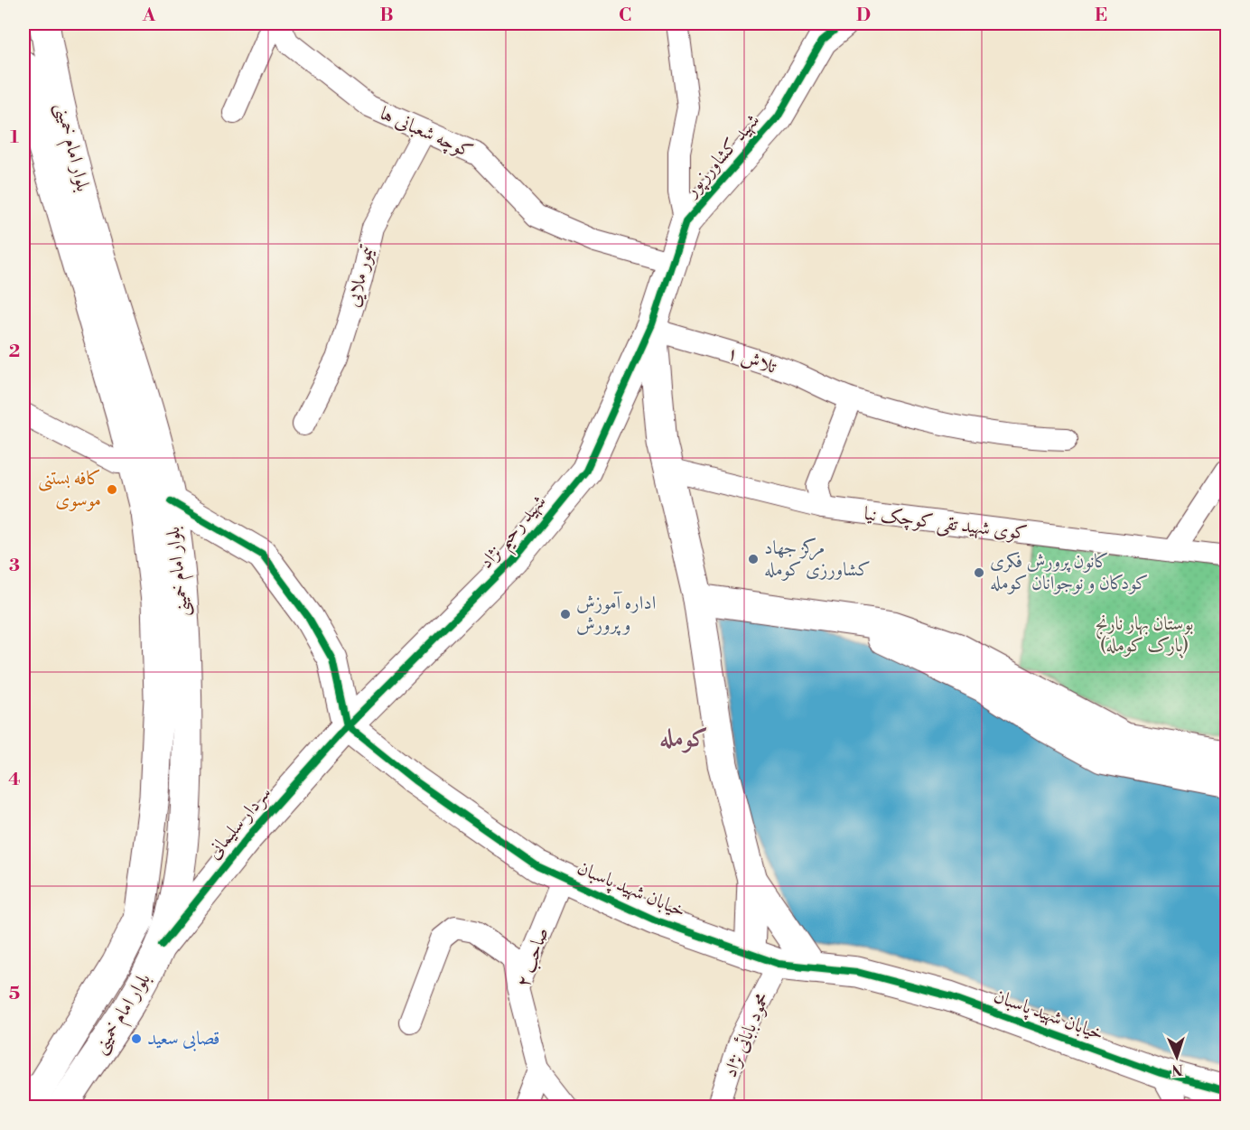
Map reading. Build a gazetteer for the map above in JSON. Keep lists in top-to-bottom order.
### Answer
{
  "streets": {
    "street": [
      "کوچه شعبانی ها",
      "بلوار امام خمینی",
      "شهید کشاورزپور",
      "تیمور ملایی",
      "تلاش ۱",
      "کوی شهید تقی کوچک نیا",
      "شهید رحیم نژاد",
      "سردار سلیمانی",
      "خیابان شهید پاسبان",
      "صاحب ۲",
      "محمود بابائی نژاد"
    ]
  },
  "crossings": [
    ["کوچه شعبانی ها", "شهید کشاورزپور"],
    ["کوچه شعبانی ها", "تیمور ملایی"],
    ["بلوار امام خمینی", "سردار سلیمانی"],
    ["شهید کشاورزپور", "تلاش ۱"],
    ["شهید کشاورزپور", "شهید رحیم نژاد"],
    ["تلاش ۱", "شهید رحیم نژاد"],
    ["شهید رحیم نژاد", "سردار سلیمانی"],
    ["شهید رحیم نژاد", "خیابان شهید پاسبان"],
    ["سردار سلیمانی", "خیابان شهید پاسبان"],
    ["خیابان شهید پاسبان", "صاحب ۲"],
    ["خیابان شهید پاسبان", "محمود بابائی نژاد"]
  ],
  "districts": ["کومله"],
  "parks": ["بوستان بهار نارنج (پارک کومله)"],
  "places": [
    "کافه بستنی موسوی",
    "مرکز جهاد کشاورزی کومله",
    "کانون پرورش فکری کودکان و نوجوانان کومله",
    "اداره آموزش و پرورش",
    "قصابی سعید"
  ],
  "north": "bottom",
  "grid": {
    "columns": [
      "A",
      "B",
      "C",
      "D",
      "E"
    ],
    "rows": [
      "1",
      "2",
      "3",
      "4",
      "5"
    ]
  }
}
